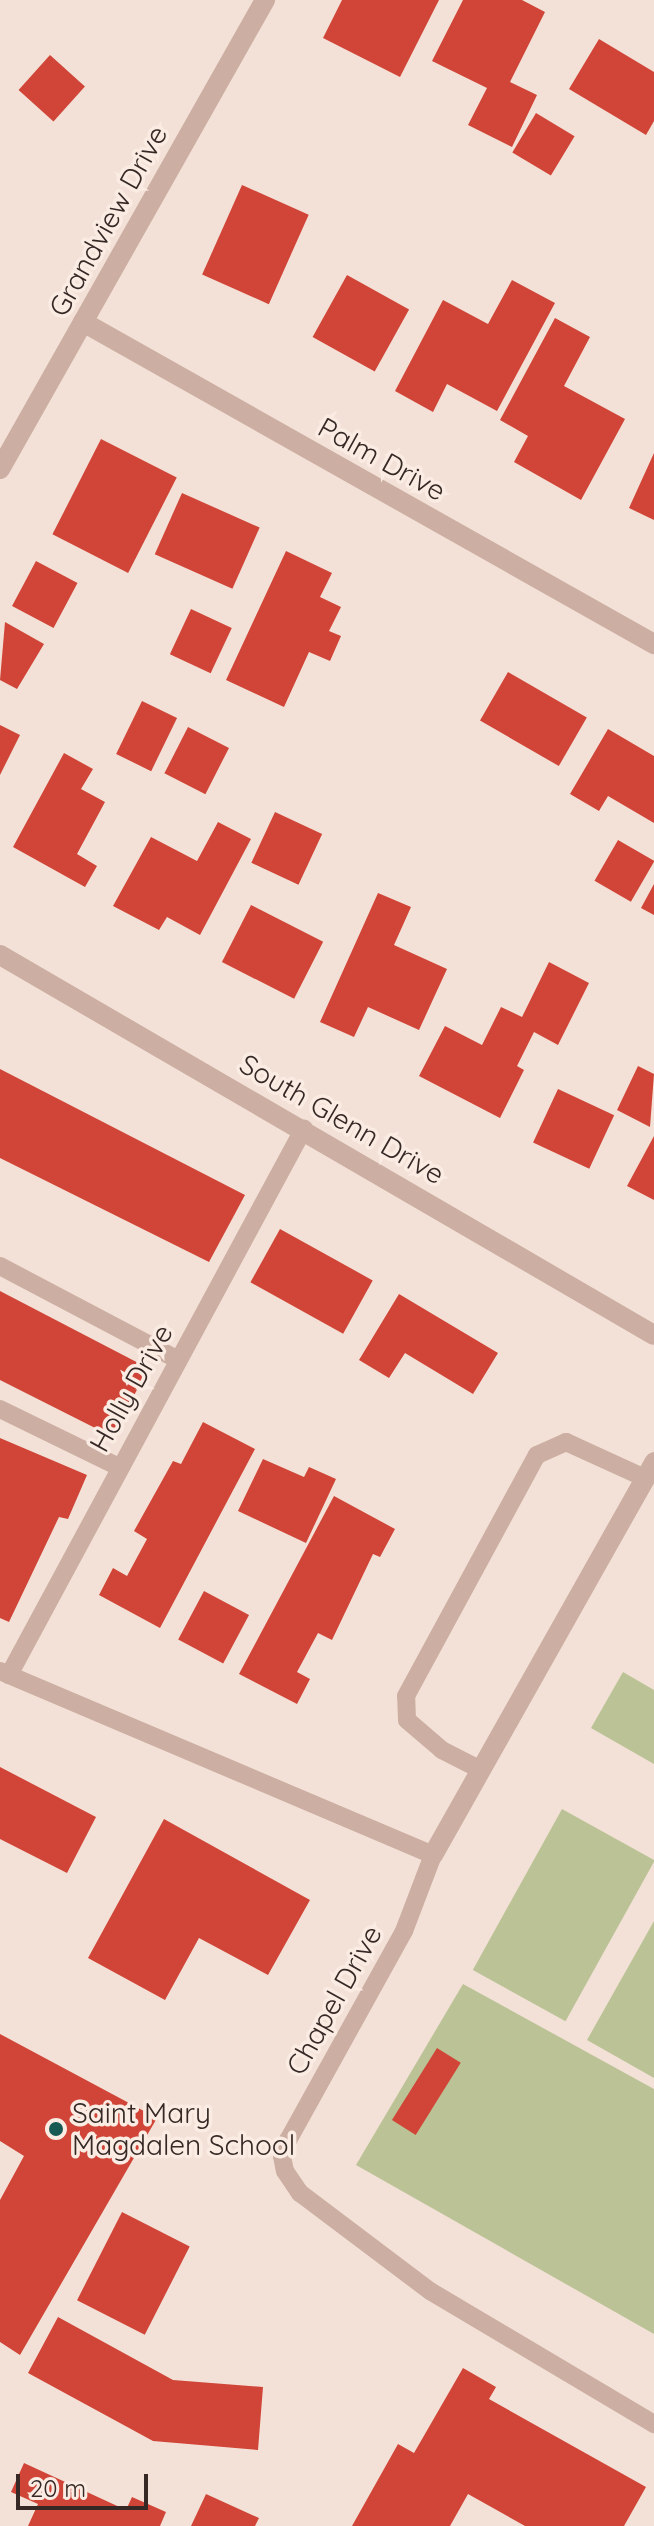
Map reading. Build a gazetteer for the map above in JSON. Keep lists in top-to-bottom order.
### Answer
{
  "streets": {
    "street": [
      "Grandview Drive",
      "Palm Drive",
      "South Glenn Drive",
      "Chapel Drive"
    ],
    "lane": ["Holly Drive"]
  },
  "crossings": [
    ["Grandview Drive", "Palm Drive"],
    ["South Glenn Drive", "Holly Drive"],
    ["Holly Drive", "Chapel Drive"]
  ],
  "places": ["Saint Mary Magdalen School"],
  "scale_bar": "20 m"
}
